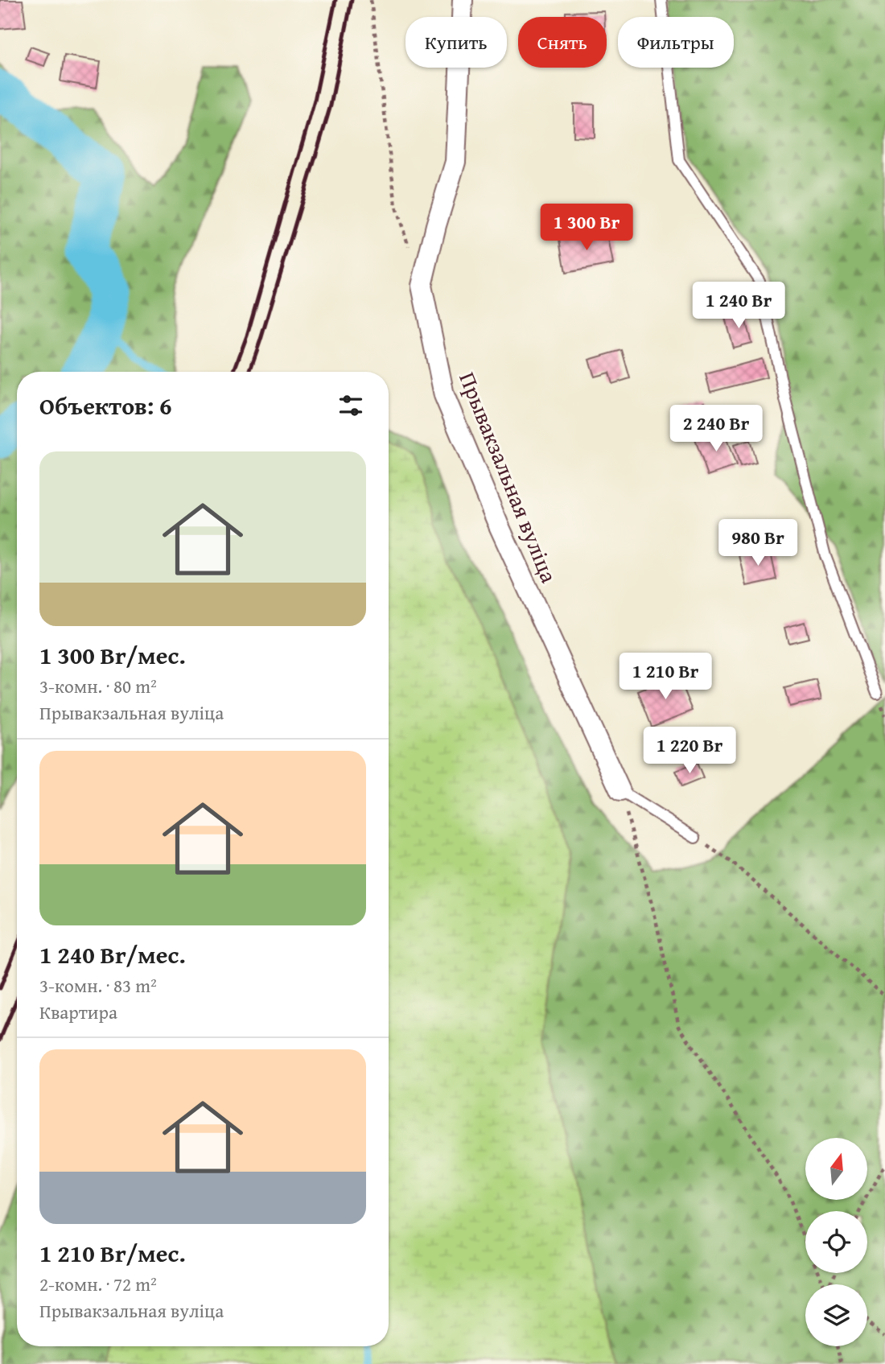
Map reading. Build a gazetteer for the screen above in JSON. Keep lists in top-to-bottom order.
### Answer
{
  "streets": {
    "street": ["Прывакзальная вуліца"]
  },
  "north": "top",
  "page": {
    "chip": ["Купить", "Снять", "Фильтры"],
    "price": [
      "1 300 Br",
      "1 240 Br",
      "2 240 Br",
      "980 Br",
      "1 210 Br",
      "1 220 Br"
    ],
    "heading": "Объектов: 6",
    "list": [
      {
        "name": "1 300 Br/мес.",
        "note": "3-комн. · 80 m² · Прывакзальная вуліца"
      },
      {
        "name": "1 240 Br/мес.",
        "note": "3-комн. · 83 m² · Квартира"
      },
      {
        "name": "1 210 Br/мес.",
        "note": "2-комн. · 72 m² · Прывакзальная вуліца"
      }
    ]
  }
}
